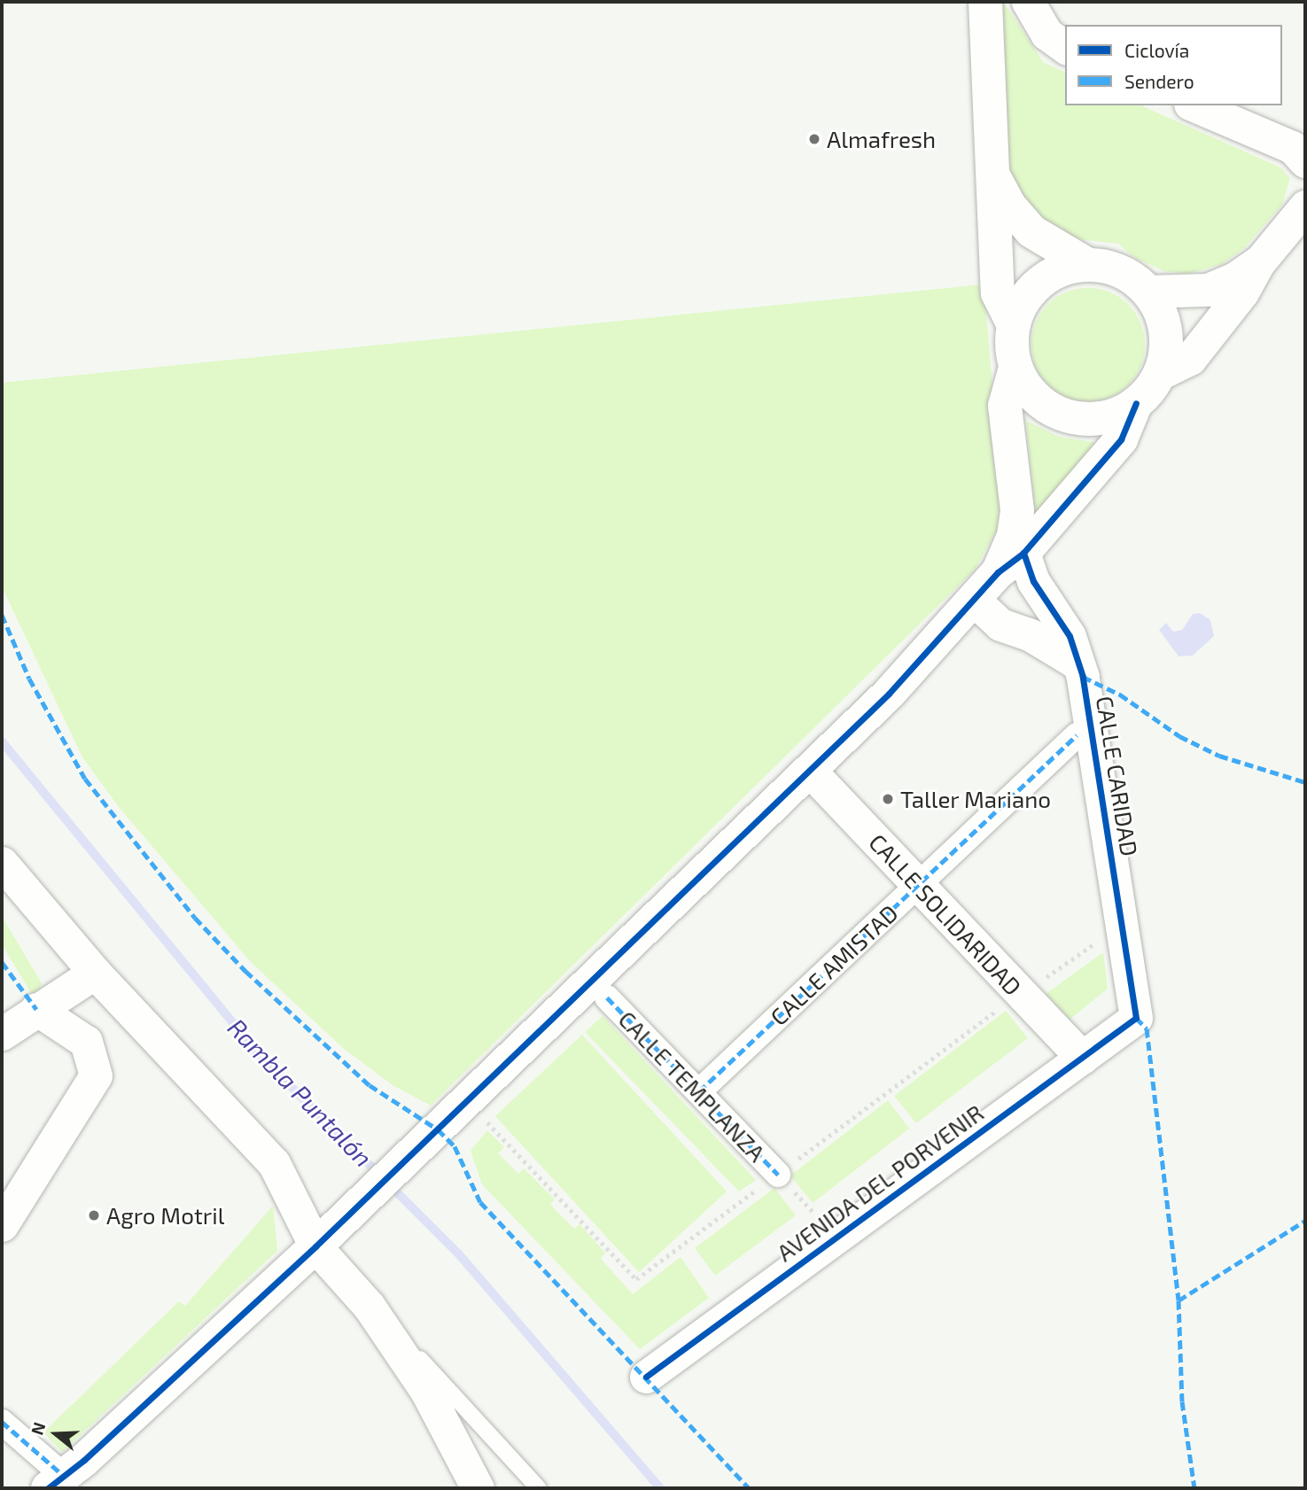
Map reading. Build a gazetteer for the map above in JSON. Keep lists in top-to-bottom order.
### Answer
{
  "streets": {
    "street": [
      "CALLE CARIDAD",
      "CALLE SOLIDARIDAD",
      "CALLE AMISTAD",
      "CALLE TEMPLANZA",
      "AVENIDA DEL PORVENIR"
    ]
  },
  "crossings": [
    ["CALLE CARIDAD", "AVENIDA DEL PORVENIR"],
    ["CALLE SOLIDARIDAD", "CALLE AMISTAD"],
    ["CALLE SOLIDARIDAD", "AVENIDA DEL PORVENIR"],
    ["CALLE AMISTAD", "CALLE TEMPLANZA"]
  ],
  "water": ["Rambla Puntalón"],
  "places": ["Almafresh", "Taller Mariano", "Agro Motril"],
  "legend": ["Ciclovía", "Sendero"],
  "north": "left"
}
